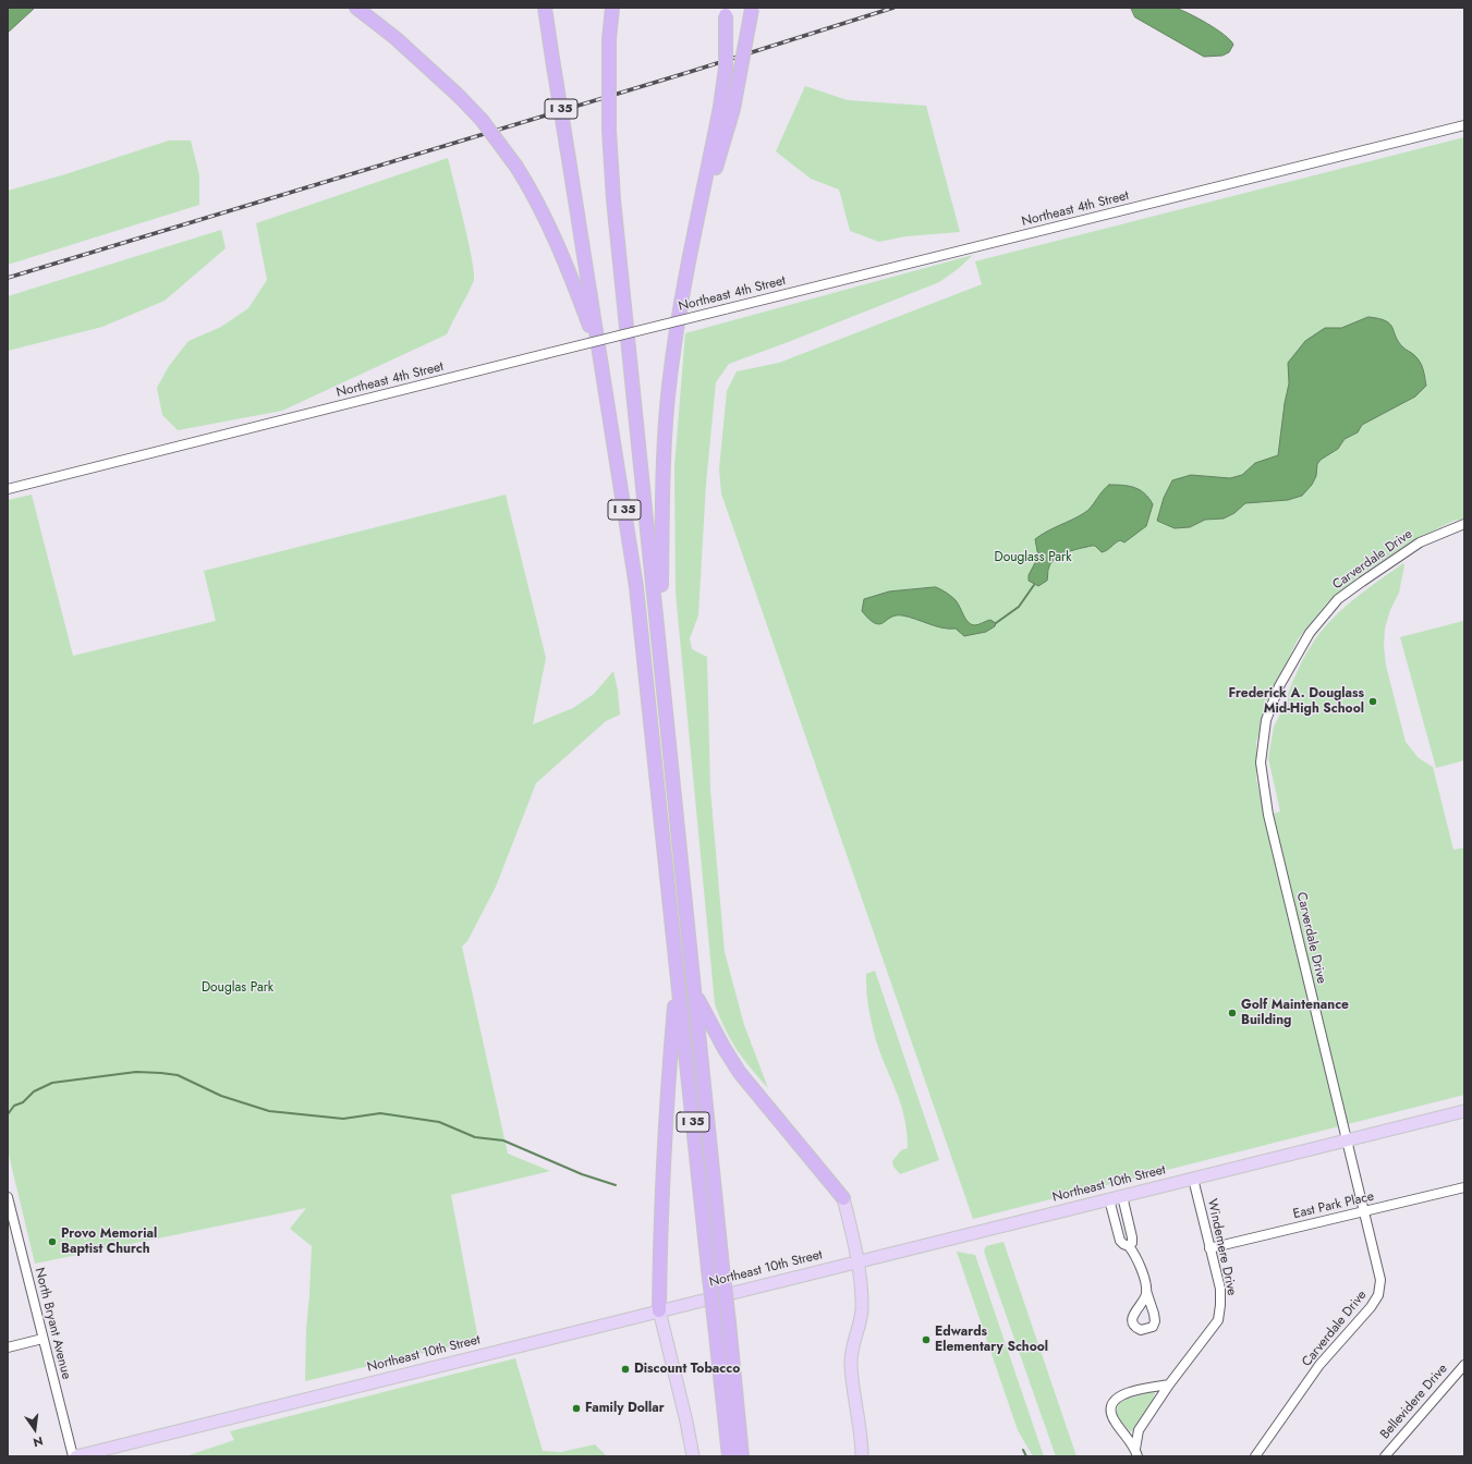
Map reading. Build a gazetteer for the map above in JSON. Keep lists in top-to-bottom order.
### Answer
{
  "streets": {
    "highway": ["I 35"],
    "main road": ["Northeast 10th Street"],
    "street": [
      "Northeast 4th Street",
      "Carverdale Drive",
      "East Park Place",
      "Windemere Drive",
      "North Bryant Avenue",
      "Bellevidere Drive"
    ]
  },
  "crossings": [
    ["Carverdale Drive", "Northeast 10th Street"],
    ["Carverdale Drive", "East Park Place"],
    ["Northeast 10th Street", "Windemere Drive"],
    ["East Park Place", "Windemere Drive"]
  ],
  "parks": ["Douglass Park", "Douglas Park"],
  "places": [
    "Frederick A. Douglass Mid-High School",
    "Golf Maintenance Building",
    "Provo Memorial Baptist Church",
    "Edwards Elementary School",
    "Discount Tobacco",
    "Family Dollar"
  ],
  "north": "bottom"
}
